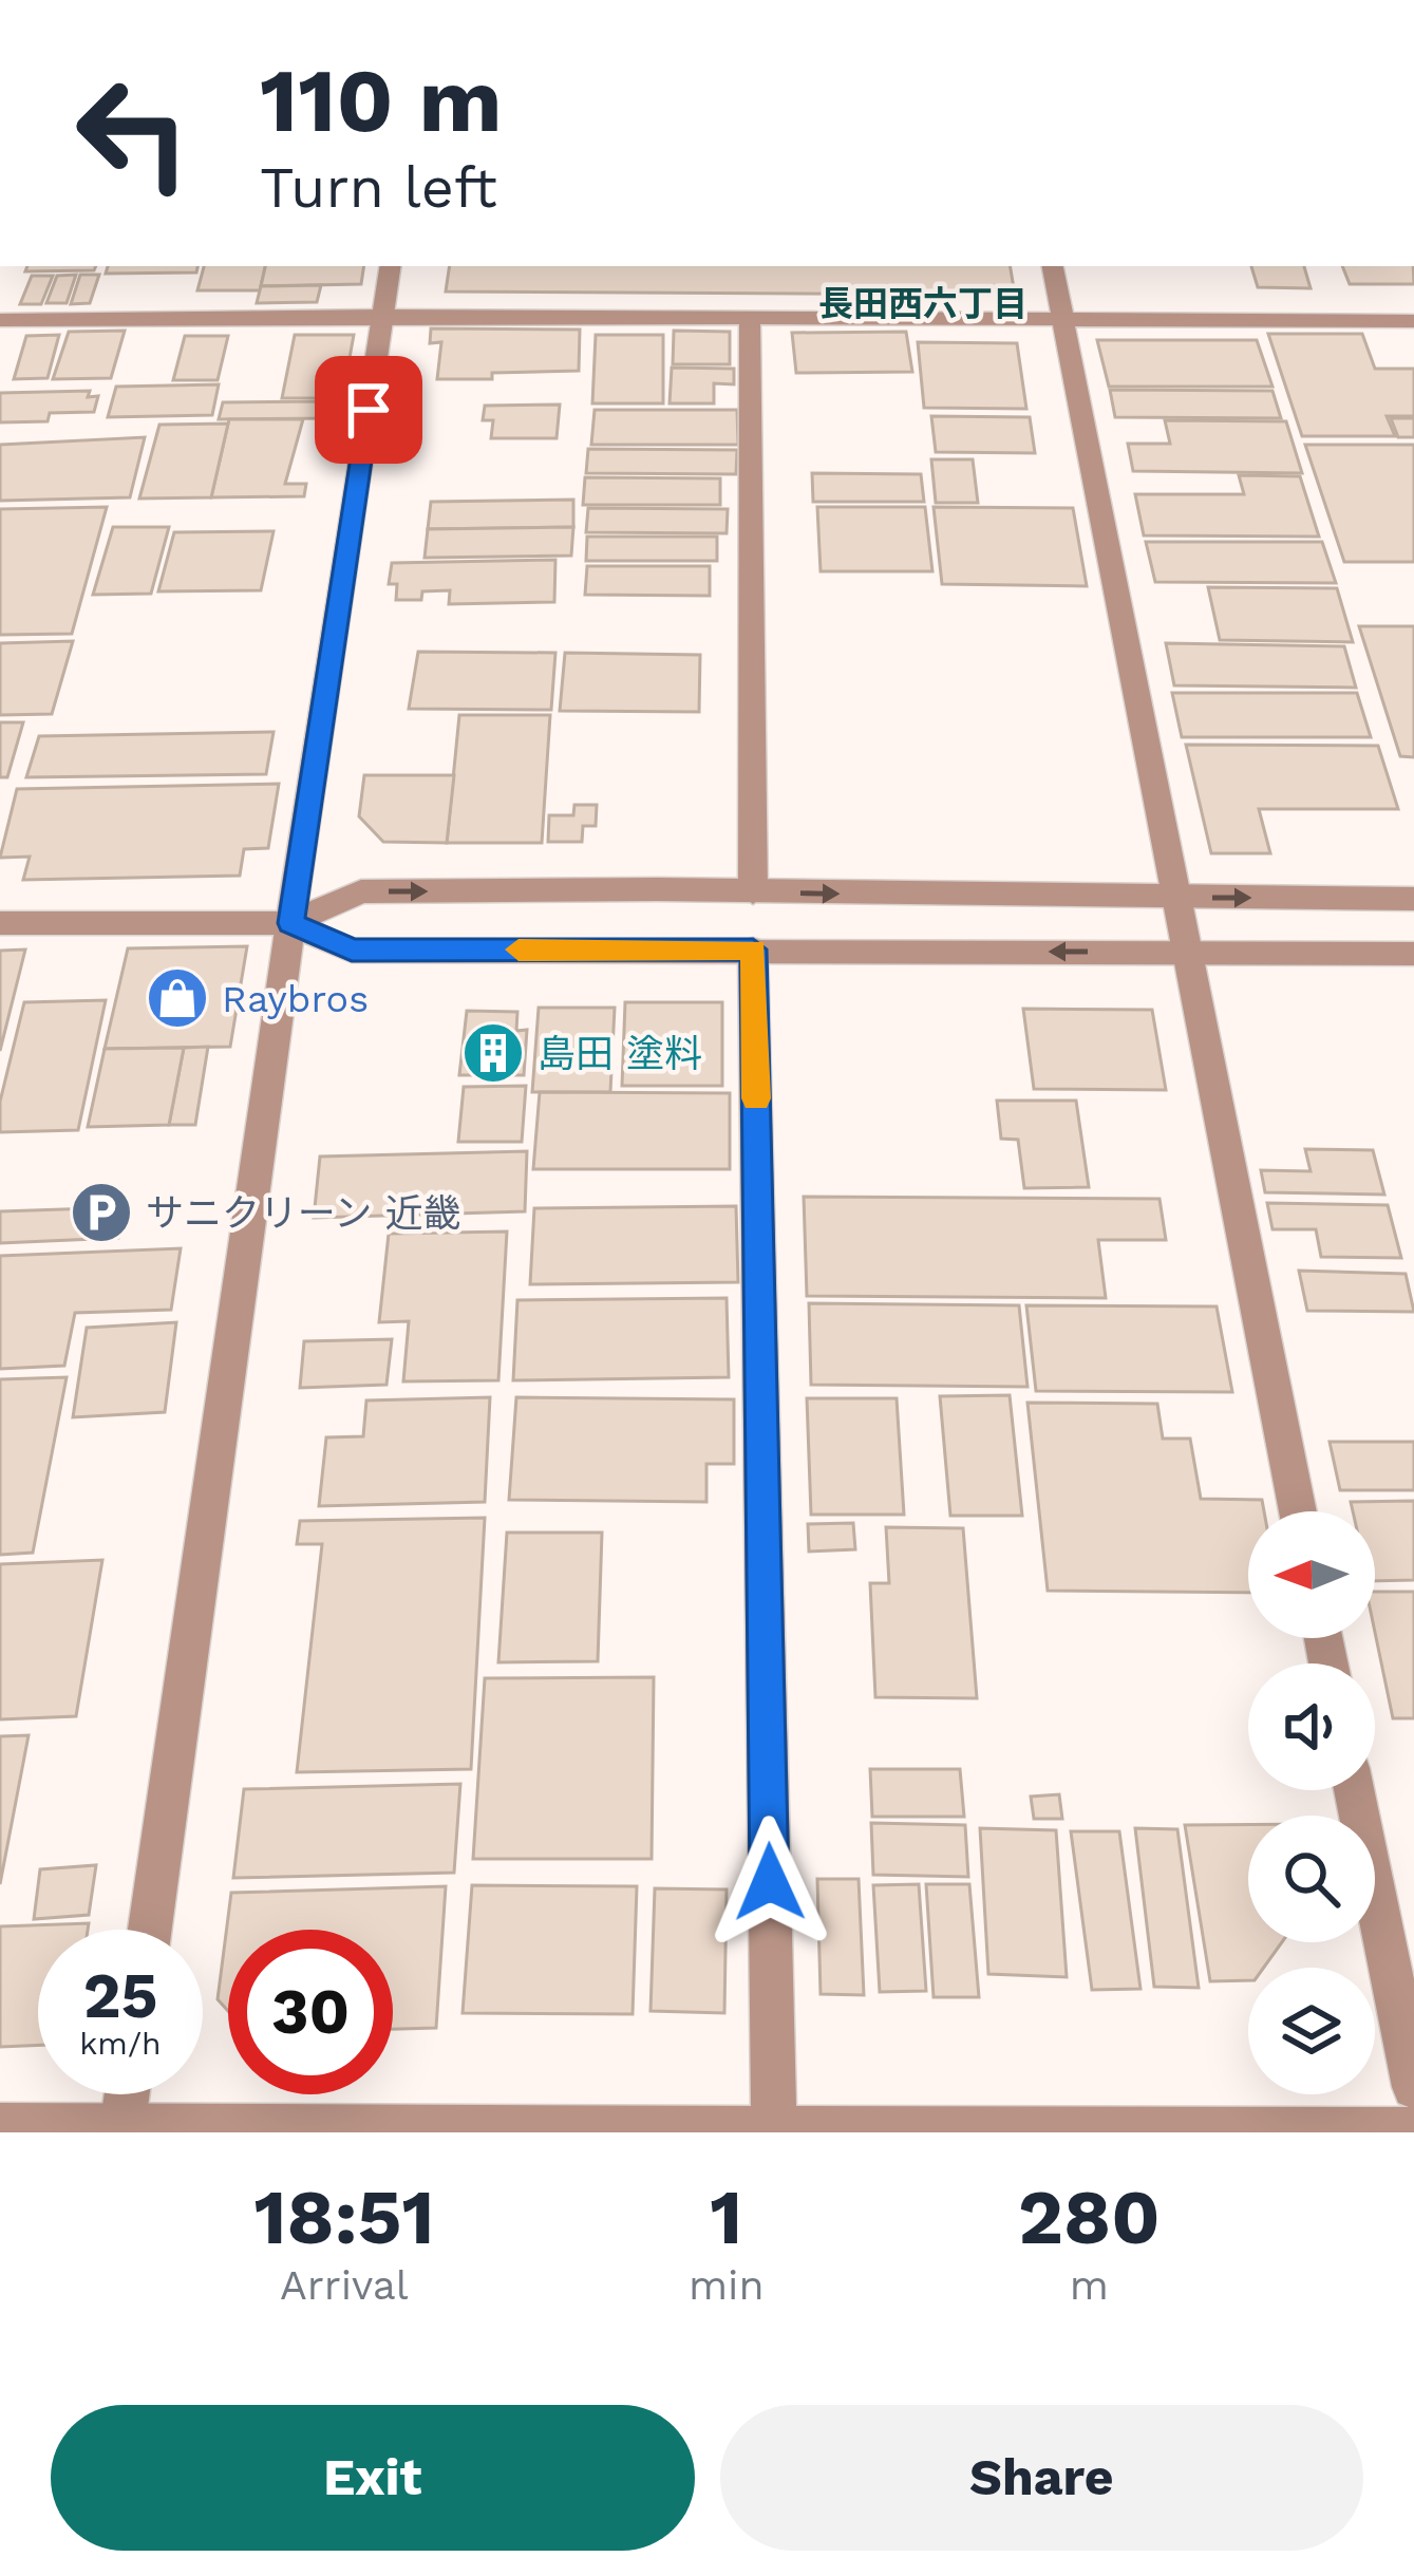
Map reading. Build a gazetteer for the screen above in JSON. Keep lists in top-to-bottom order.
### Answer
{
  "districts": ["長田西六丁目"],
  "places": {
    "shop": ["Raybros"],
    "building": ["島田 塗料"],
    "parking": ["サニクリーン 近畿"]
  },
  "north": "left",
  "page": {
    "turn": ["110 m", "Turn left"],
    "speed": "25 km/h",
    "limit": "30",
    "eta": [
      "18:51",
      "Arrival",
      "1",
      "min",
      "280",
      "m"
    ],
    "buttons": ["Exit", "Share"]
  }
}
